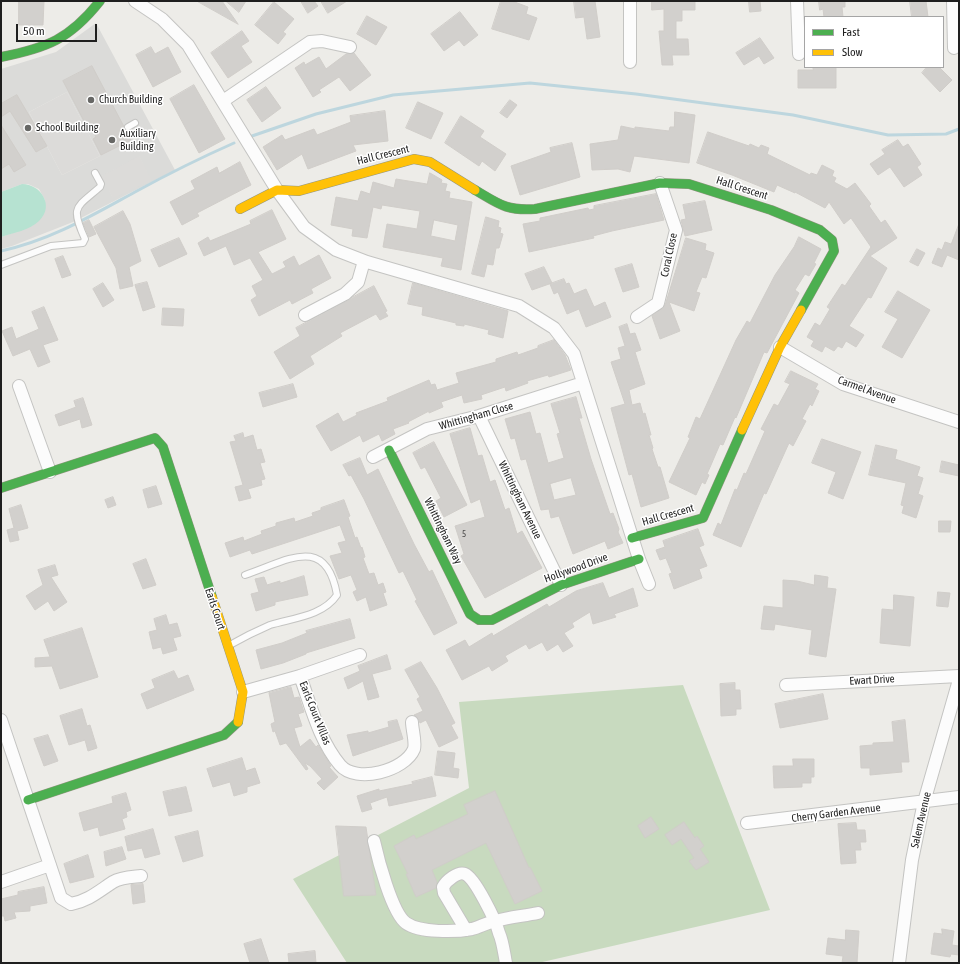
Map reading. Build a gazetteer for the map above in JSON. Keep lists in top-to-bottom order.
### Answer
{
  "streets": {
    "street": [
      "Hall Crescent",
      "Coral Close",
      "Carmel Avenue",
      "Whittingham Close",
      "Whittingham Avenue",
      "Whittingham Way",
      "Hollywood Drive",
      "Earls Court",
      "Ewart Drive",
      "Earls Court Villas",
      "Cherry Garden Avenue",
      "Salem Avenue"
    ]
  },
  "crossings": [
    ["Hall Crescent", "Coral Close"],
    ["Hall Crescent", "Carmel Avenue"],
    ["Whittingham Close", "Whittingham Avenue"],
    ["Whittingham Close", "Whittingham Way"],
    ["Whittingham Avenue", "Hollywood Drive"],
    ["Whittingham Way", "Hollywood Drive"],
    ["Earls Court", "Earls Court Villas"],
    ["Cherry Garden Avenue", "Salem Avenue"]
  ],
  "places": ["Church Building", "School Building", "Auxiliary Building"],
  "house_numbers": ["5"],
  "legend": ["Fast", "Slow"],
  "scale_bar": "50 m"
}
